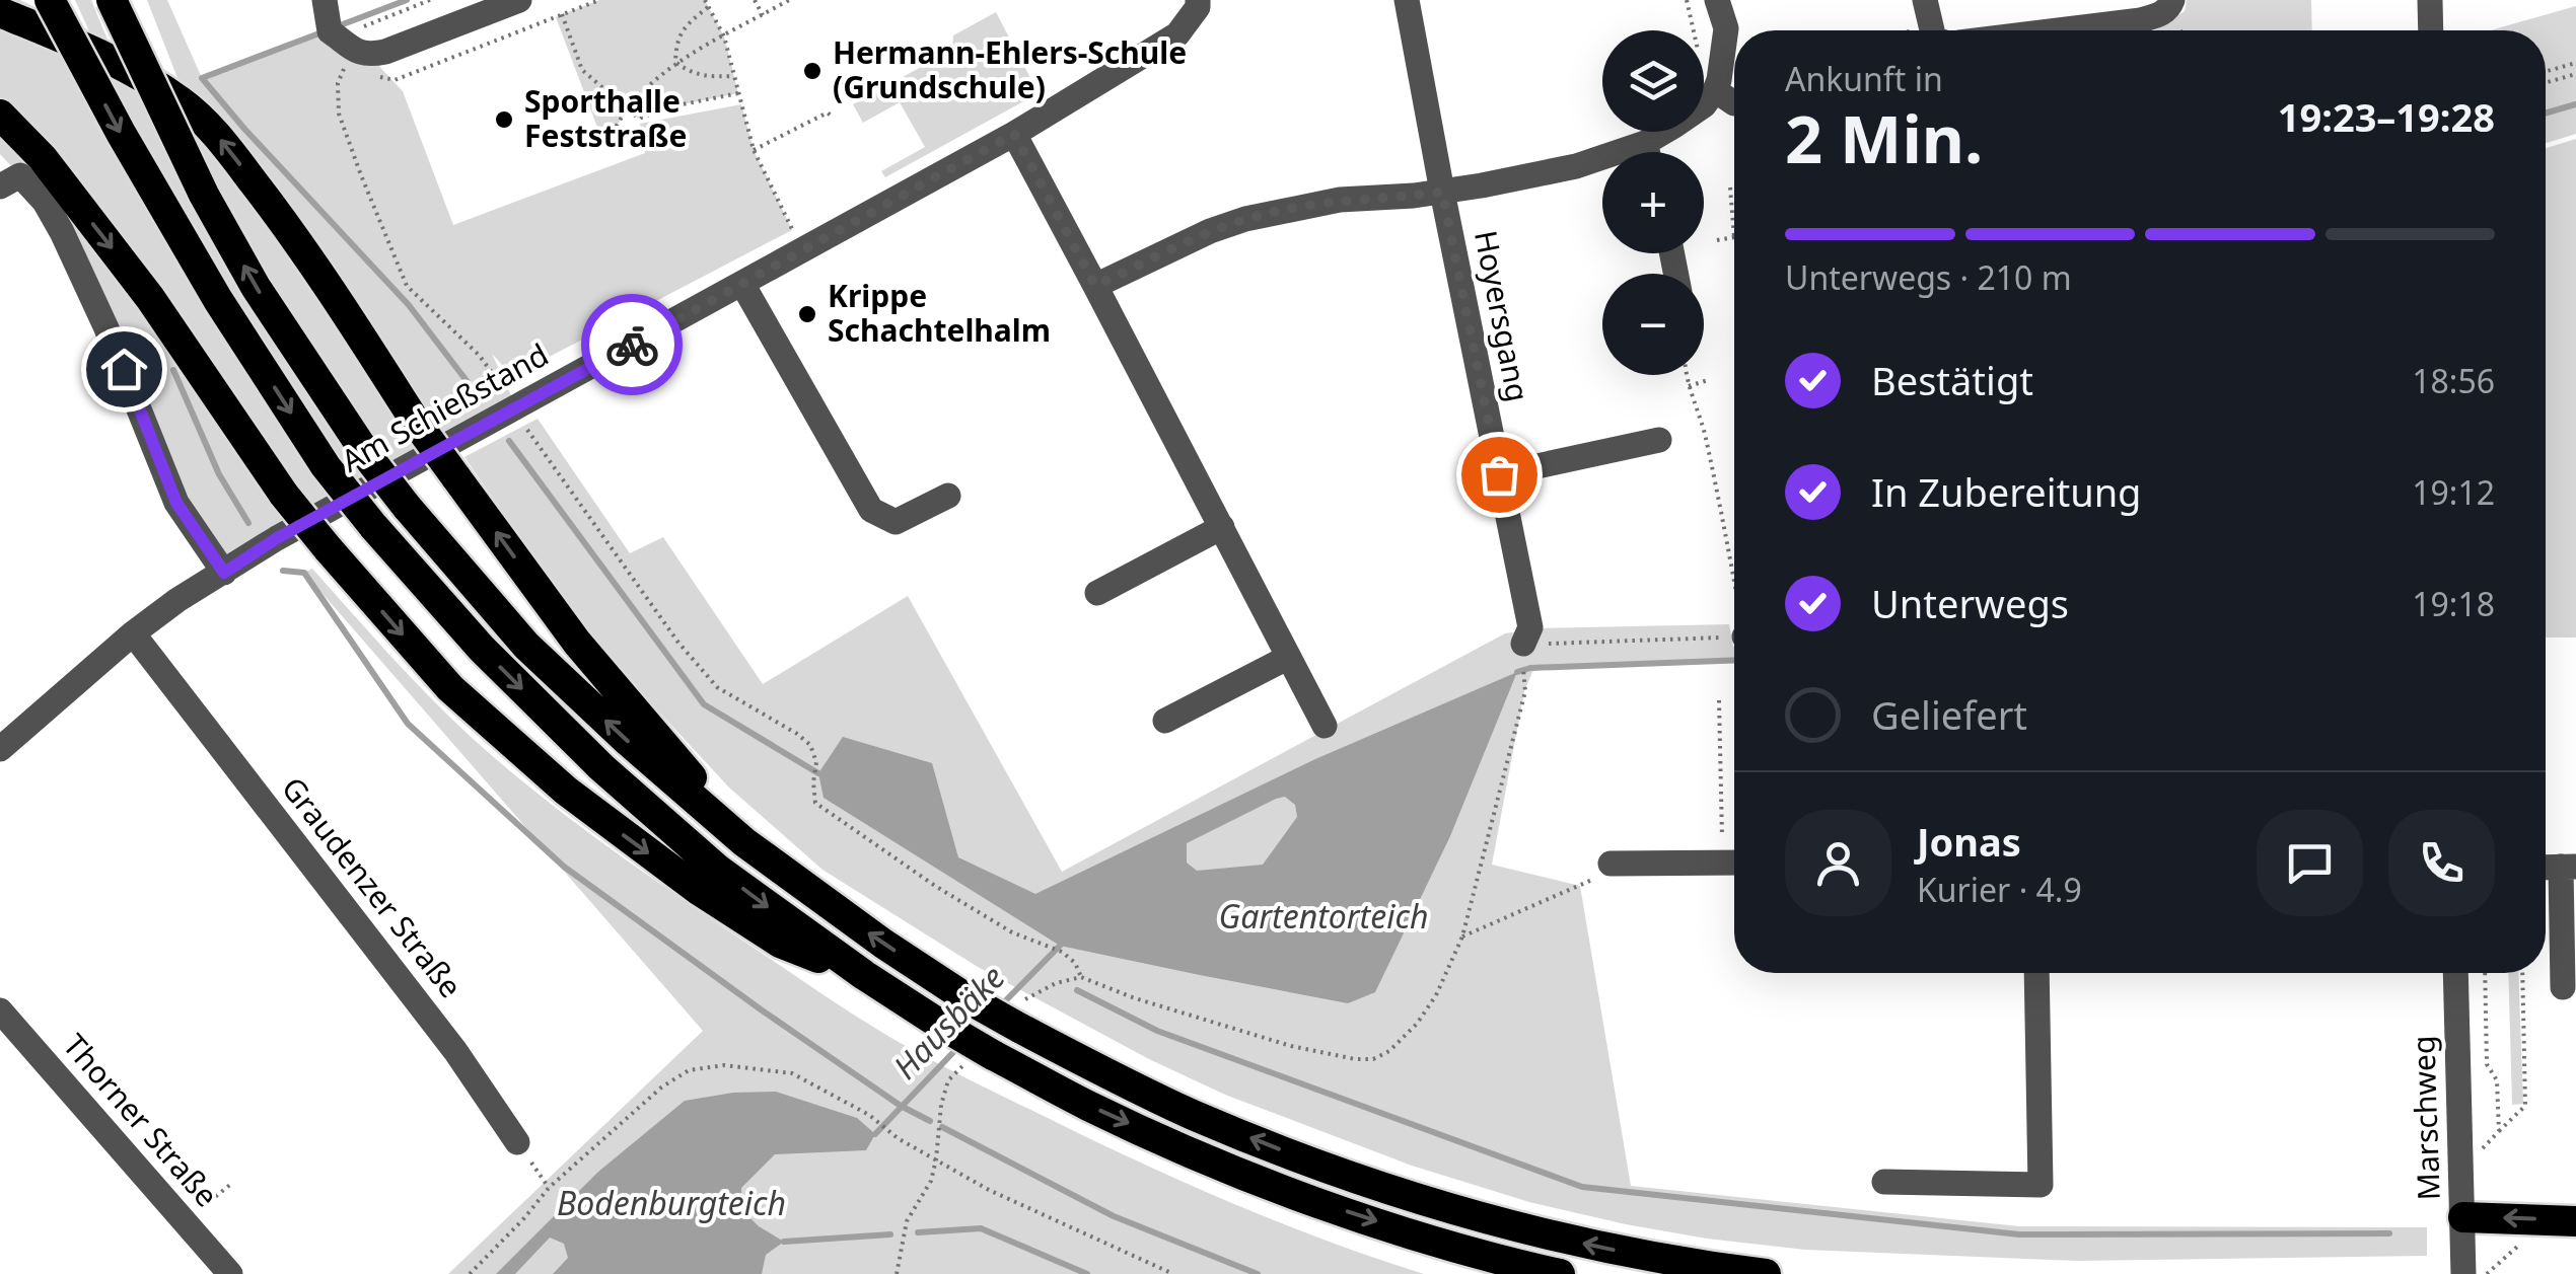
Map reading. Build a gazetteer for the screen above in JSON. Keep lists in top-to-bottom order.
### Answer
{
  "streets": {
    "street": [
      "Hoyersgang",
      "Am Schießstand",
      "Graudenzer Straße",
      "Marschweg",
      "Thorner Straße"
    ]
  },
  "crossings": [
    ["Am Schießstand", "Graudenzer Straße"]
  ],
  "water": ["Gartentorteich", "Hausbäke", "Bodenburgteich"],
  "places": ["Hermann-Ehlers-Schule (Grundschule)", "Sporthalle Feststraße", "Krippe Schachtelhalm"],
  "page": {
    "map_buttons": ["+", "−"],
    "heading": ["2 Min.", "Ankunft in", "19:23–19:28"],
    "panel": ["Jonas", "Kurier · 4.9"],
    "bar": "Unterwegs · 210 m",
    "list": [
      ["Bestätigt", "18:56"],
      ["In Zubereitung", "19:12"],
      ["Unterwegs", "19:18"],
      "Geliefert"
    ]
  }
}
